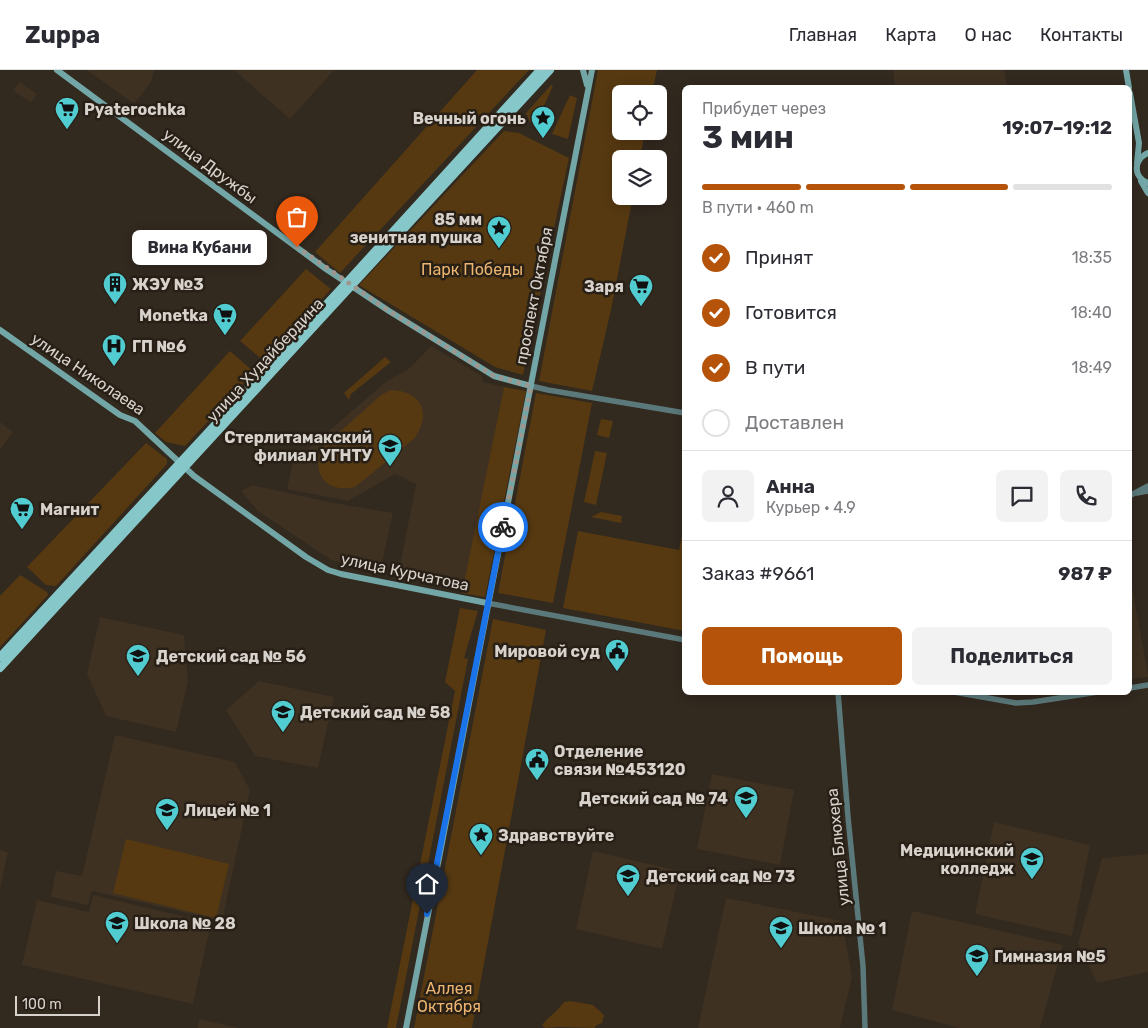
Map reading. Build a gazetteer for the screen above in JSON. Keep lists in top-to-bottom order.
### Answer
{
  "streets": {
    "main road": [
      "улица Дружбы",
      "проспект Октября",
      "улица Худайбердина",
      "улица Николаева",
      "улица Курчатова"
    ],
    "street": ["улица Блюхера"]
  },
  "crossings": [
    ["улица Дружбы", "проспект Октября"],
    ["улица Дружбы", "улица Худайбердина"],
    ["проспект Октября", "улица Курчатова"],
    ["улица Худайбердина", "улица Николаева"],
    ["улица Худайбердина", "улица Курчатова"],
    ["улица Николаева", "улица Курчатова"]
  ],
  "parks": ["Парк Победы", "Аллея Октября"],
  "places": {
    "supermarket": [
      "Pyaterochka",
      "Заря",
      "Monetka",
      "Магнит"
    ],
    "place": ["Вечный огонь", "85 мм зенитная пушка", "Здравствуйте"],
    "other": ["Вина Кубани"],
    "building": ["ЖЭУ №3"],
    "hospital": ["ГП №6"],
    "school or university": [
      "Стерлитамакский филиал УГНТУ",
      "Детский сад № 56",
      "Детский сад № 58",
      "Детский сад № 74",
      "Лицей № 1",
      "Медицинский колледж",
      "Детский сад № 73",
      "Школа № 28",
      "Школа № 1",
      "Гимназия №5"
    ],
    "public building": ["Мировой суд", "Отделение связи №453120"]
  },
  "scale_bar": "100 m",
  "page": {
    "header": "Zuppa",
    "nav": [
      "Главная",
      "Карта",
      "О нас",
      "Контакты"
    ],
    "heading": ["3 мин", "Прибудет через", "19:07–19:12"],
    "panel": [
      "Анна",
      "Курьер · 4.9",
      "Заказ #9661",
      "987 ₽"
    ],
    "bar": "В пути · 460 m",
    "bubble": "Вина Кубани",
    "list": [
      ["Принят", "18:35"],
      ["Готовится", "18:40"],
      ["В пути", "18:49"],
      "Доставлен"
    ],
    "buttons": ["Помощь", "Поделиться"],
    "scale": "100 m"
  }
}
